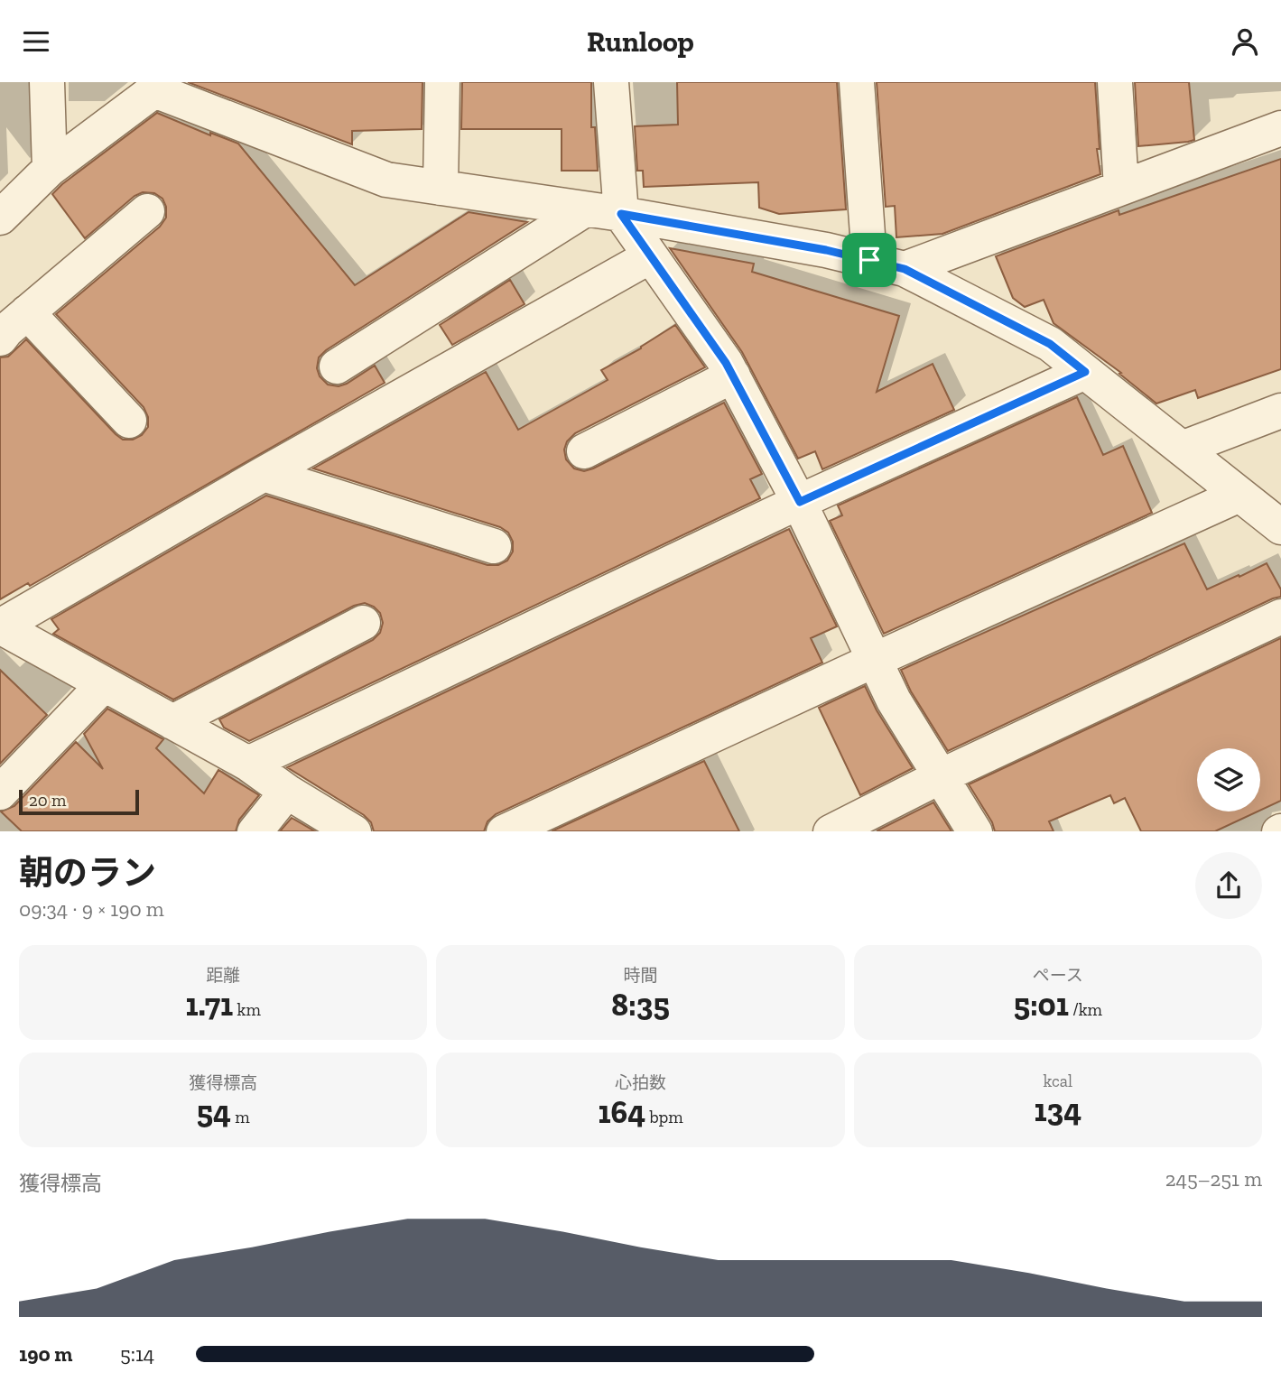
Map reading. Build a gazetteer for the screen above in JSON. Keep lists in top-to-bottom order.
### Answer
{
  "scale_bar": "20 m",
  "page": {
    "header": "Runloop",
    "scale": "20 m",
    "heading": ["朝のラン", "09:34 · 9 × 190 m"],
    "stats": [
      ["距離", "1.71 km"],
      ["時間", "8:35"],
      ["ペース", "5:01 /km"],
      ["獲得標高", "54 m"],
      ["心拍数", "164 bpm"],
      ["kcal", "134"]
    ],
    "chart": ["獲得標高", "245–251 m"],
    "list": [
      {
        "name": "190 m",
        "note": "5:14"
      }
    ]
  }
}
